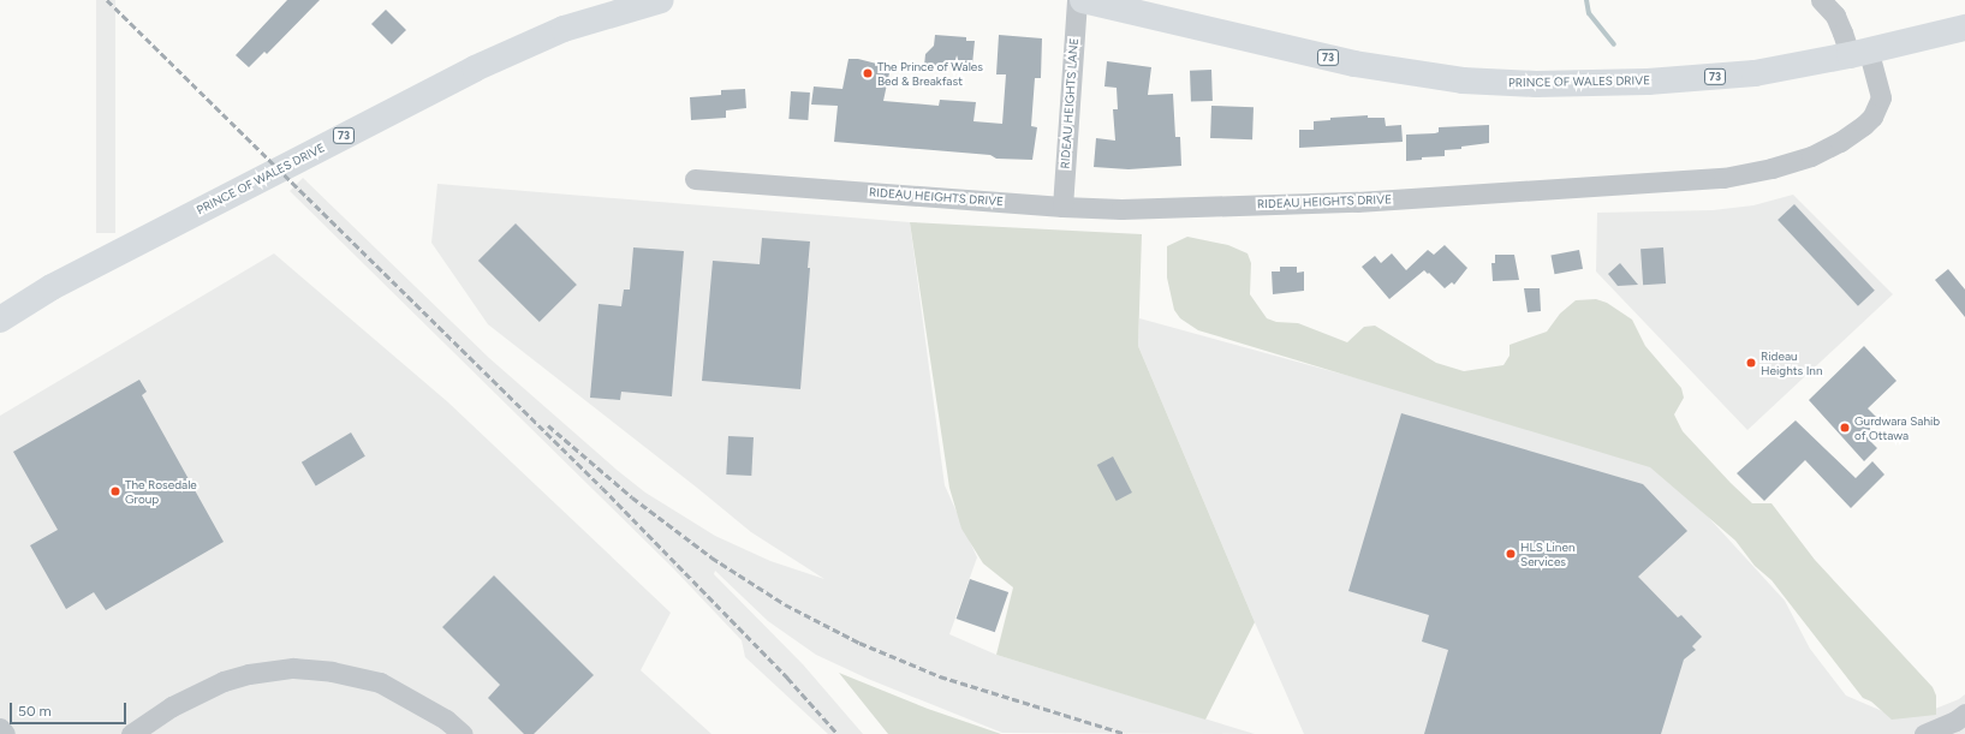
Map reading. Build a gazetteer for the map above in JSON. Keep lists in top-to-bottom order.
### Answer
{
  "streets": {
    "main road": ["73", "PRINCE OF WALES DRIVE"],
    "street": ["RIDEAU HEIGHTS LANE", "RIDEAU HEIGHTS DRIVE"]
  },
  "crossings": [
    ["PRINCE OF WALES DRIVE", "RIDEAU HEIGHTS DRIVE"],
    ["RIDEAU HEIGHTS LANE", "RIDEAU HEIGHTS DRIVE"]
  ],
  "places": [
    "The Prince of Wales Bed & Breakfast",
    "Rideau Heights Inn",
    "Gurdwara Sahib of Ottawa",
    "The Rosedale Group",
    "HLS Linen Services"
  ],
  "scale_bar": "50 m"
}
